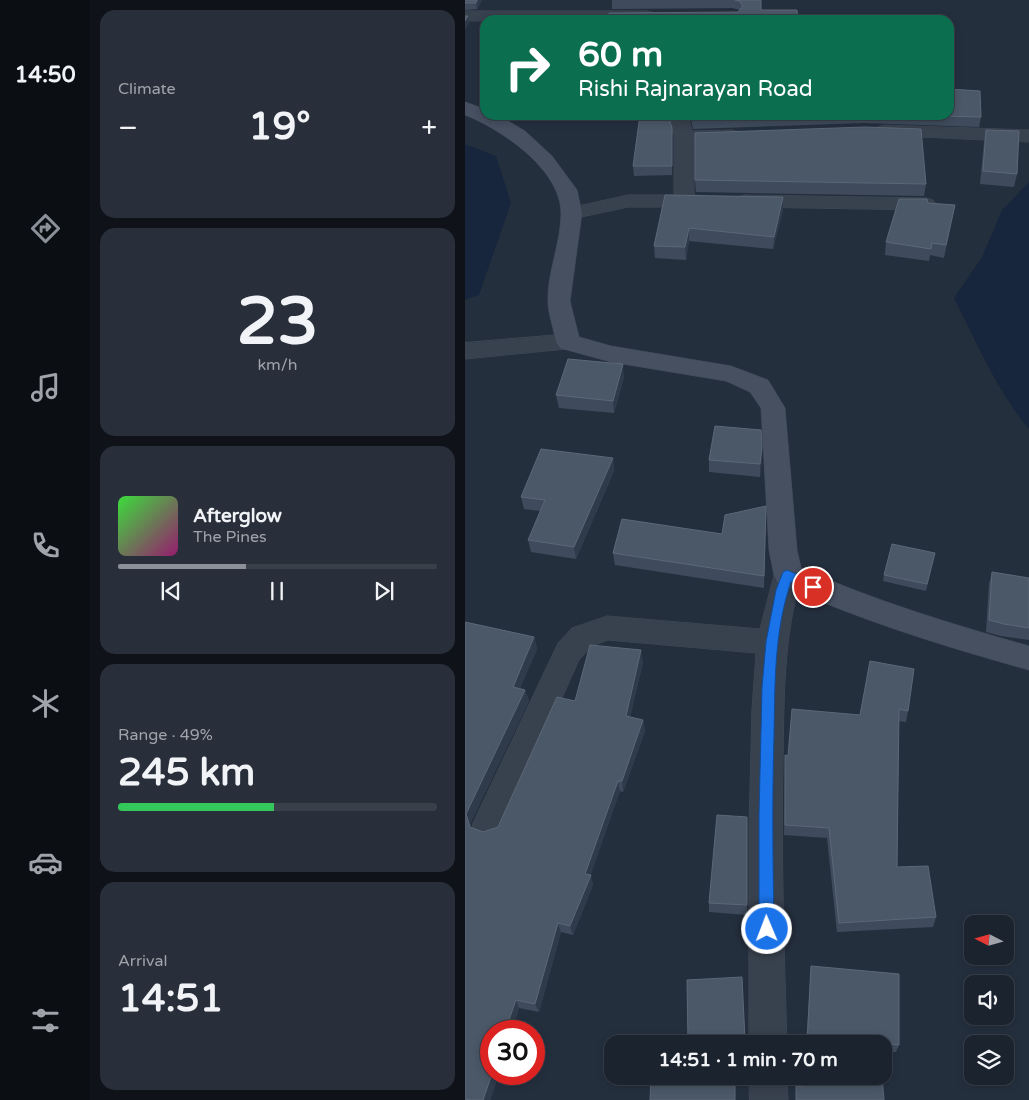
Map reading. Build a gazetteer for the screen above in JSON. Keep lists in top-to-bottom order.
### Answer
{
  "north": "left",
  "page": {
    "tabs": "14:50",
    "tile": [
      "Climate",
      ["23", "km/h"],
      ["Range · 49%", "245 km"],
      ["Arrival", "14:51"]
    ],
    "turn": ["60 m", "Rishi Rajnarayan Road"],
    "heat": ["−", "19°", "+"],
    "song": ["Afterglow", "The Pines"],
    "limit": "30",
    "trip": "14:51 · 1 min · 70 m"
  }
}
